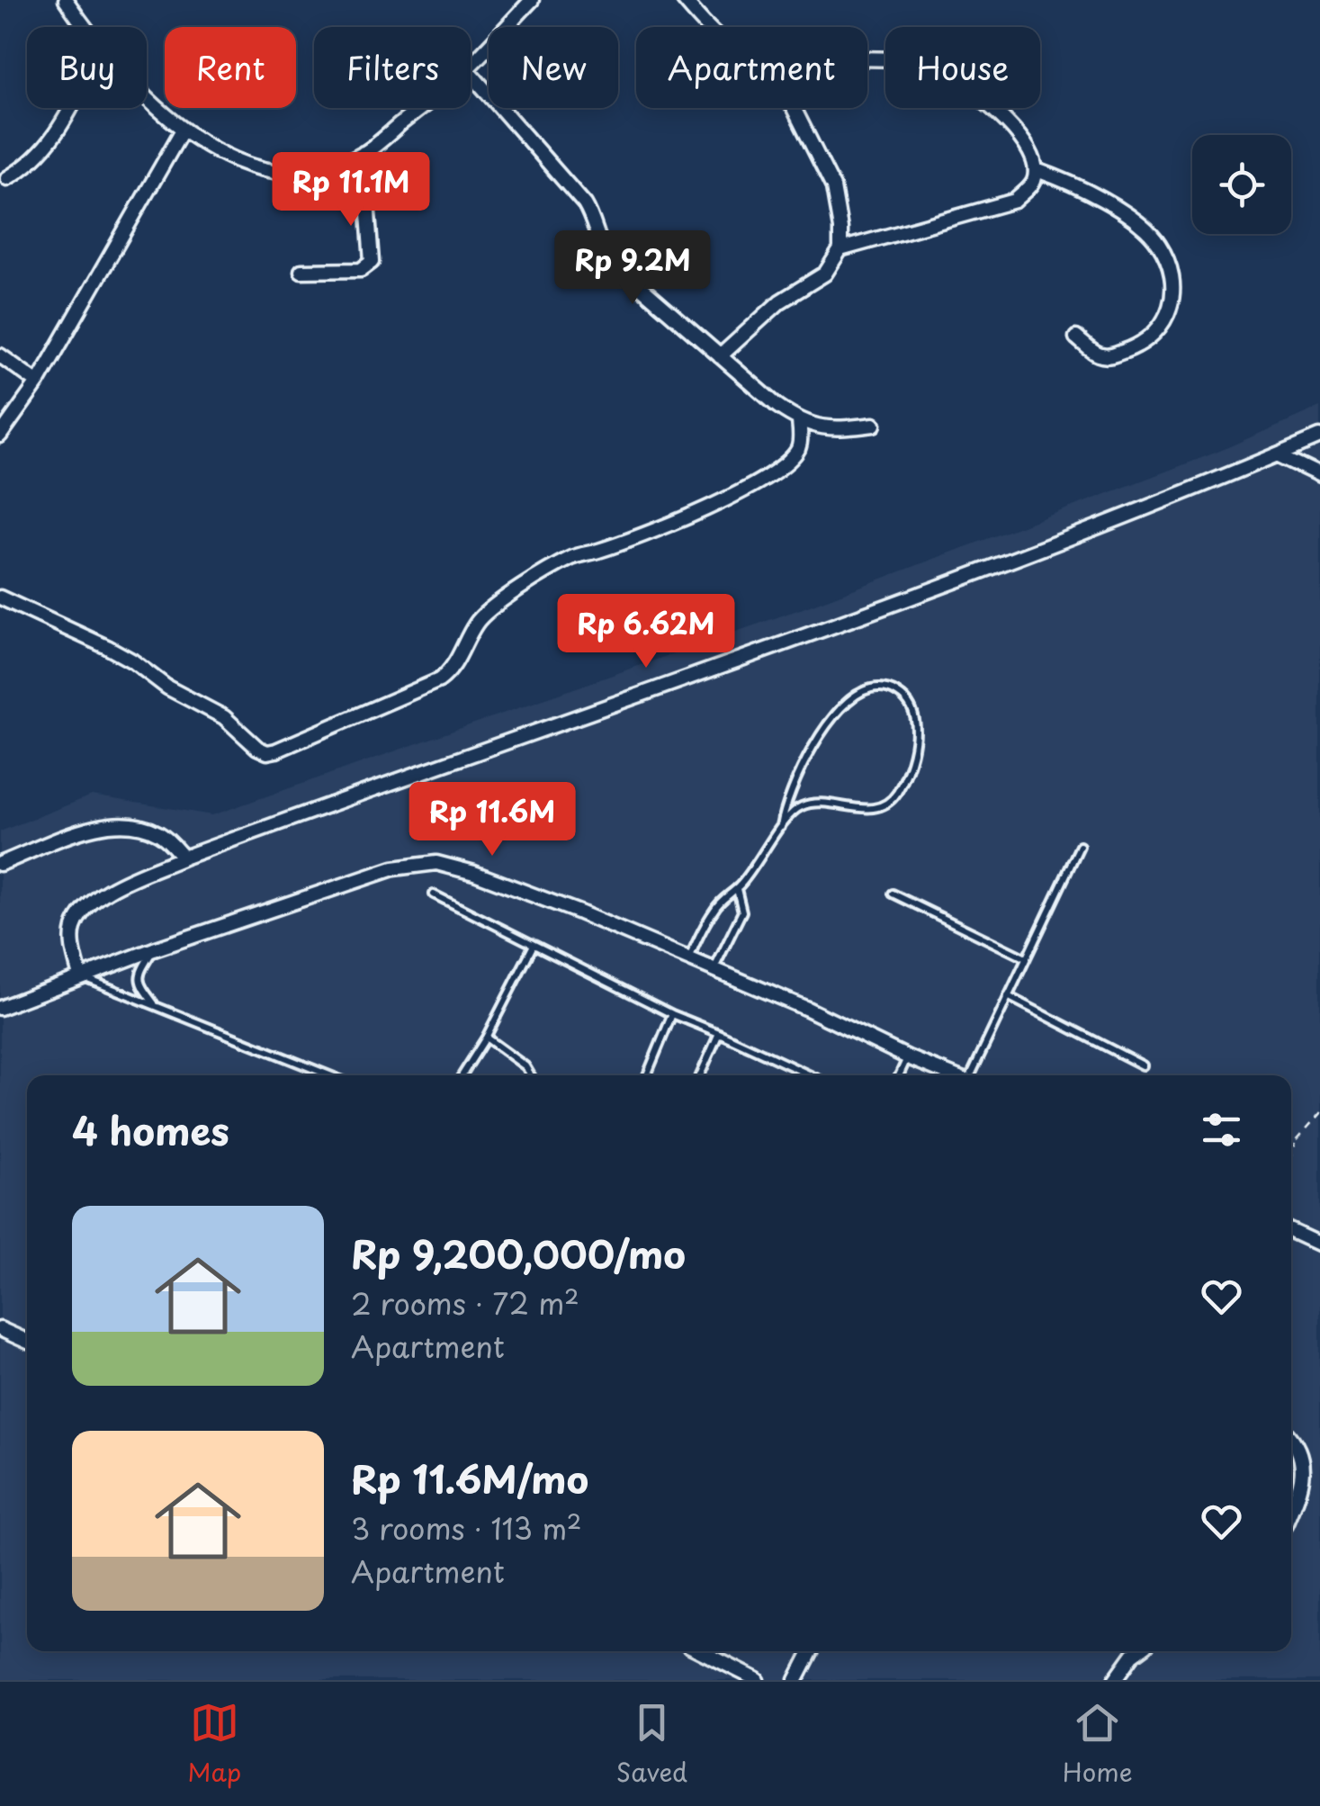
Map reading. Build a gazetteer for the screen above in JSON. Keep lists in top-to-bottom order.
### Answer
{
  "page": {
    "chip": [
      "Buy",
      "Rent",
      "Filters",
      "New",
      "Apartment",
      "House"
    ],
    "price": [
      "Rp 11.1M",
      "Rp 9.2M",
      "Rp 6.62M",
      "Rp 11.6M"
    ],
    "heading": "4 homes",
    "list": [
      {
        "name": "Rp 9,200,000/mo",
        "note": "2 rooms · 72 m² · Apartment"
      },
      {
        "name": "Rp 11.6M/mo",
        "note": "3 rooms · 113 m² · Apartment"
      }
    ],
    "tabs": ["Map", "Saved", "Home"]
  }
}
